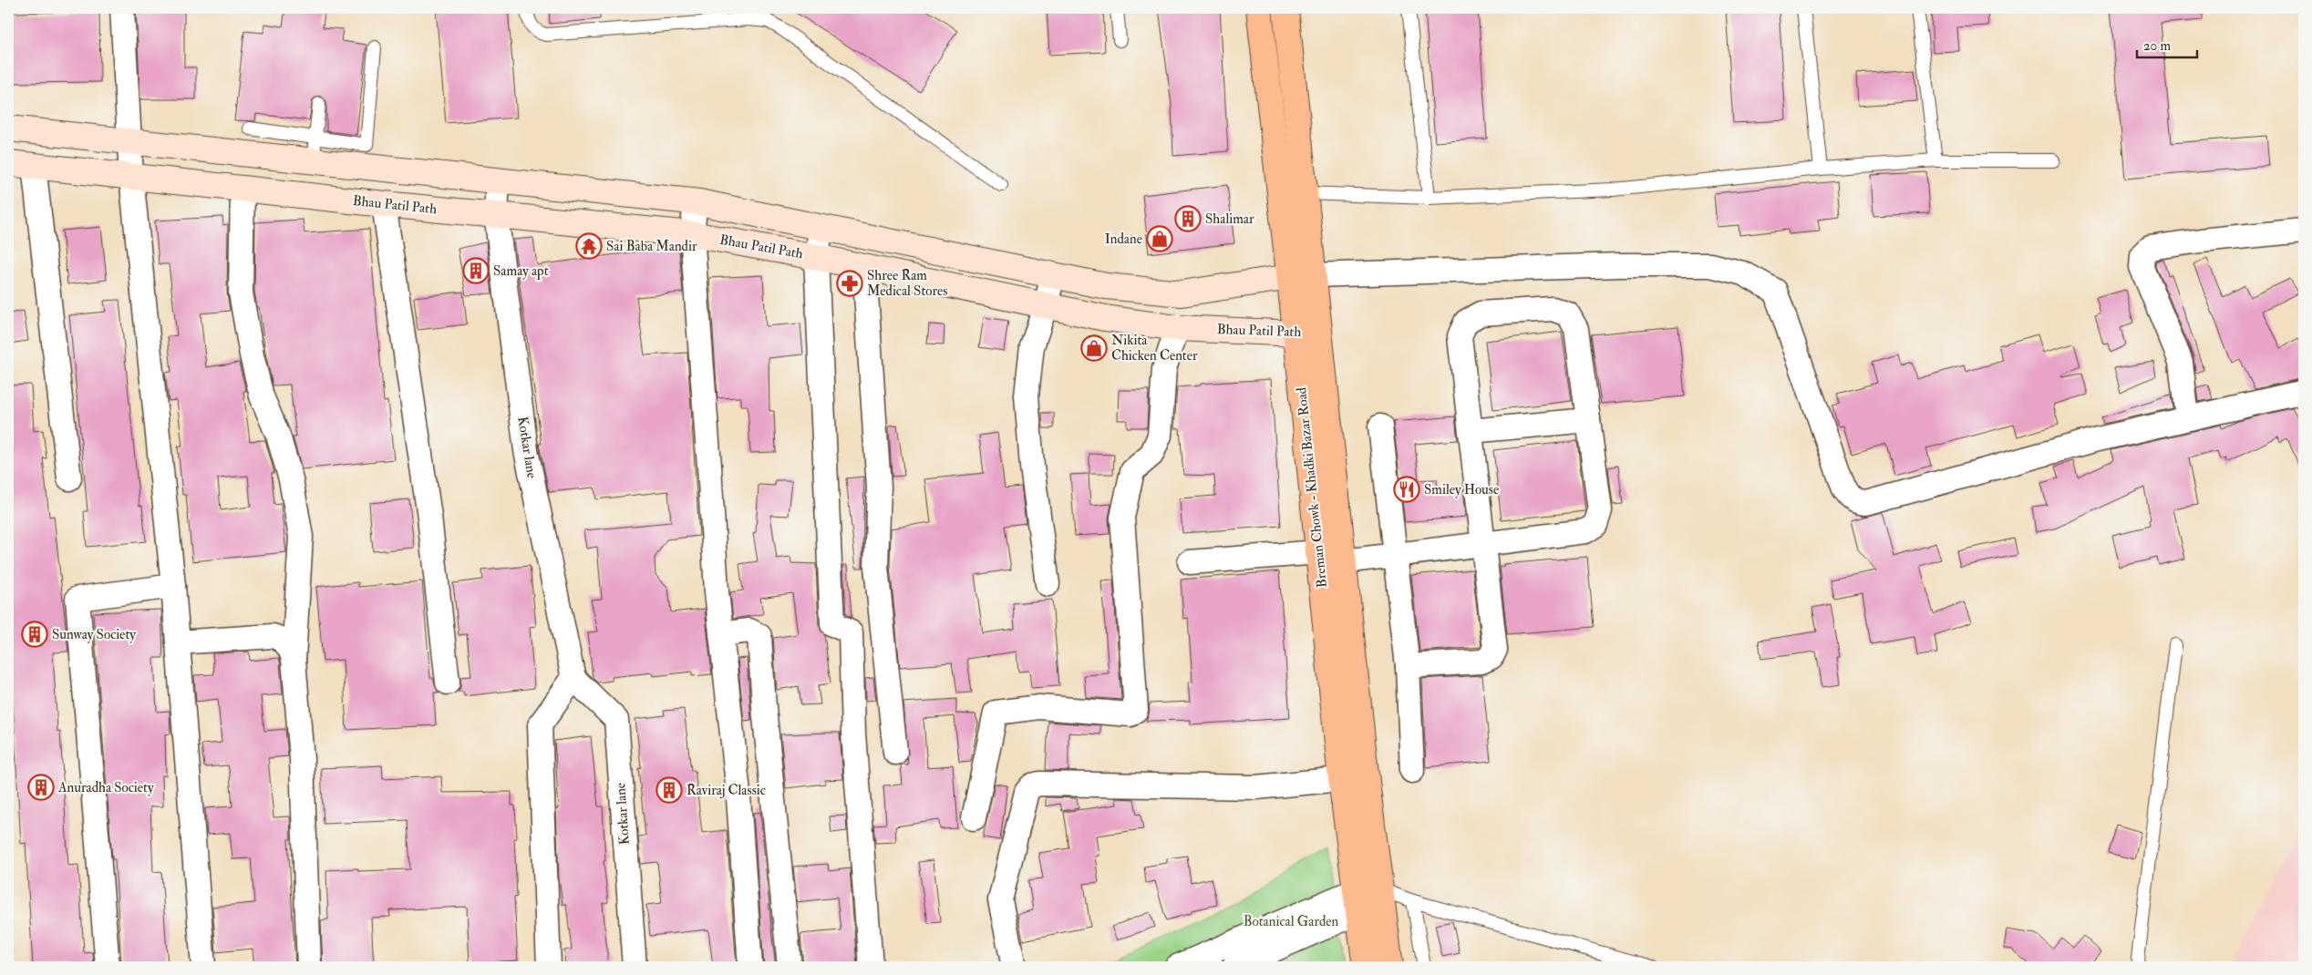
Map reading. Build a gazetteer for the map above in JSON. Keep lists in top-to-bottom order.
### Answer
{
  "streets": {
    "main road": ["Bhau Patil Path", "Breman Chowk - Khadki Bazar Road"],
    "street": ["Kotkar lane"]
  },
  "crossings": [
    ["Bhau Patil Path", "Kotkar lane"],
    ["Bhau Patil Path", "Breman Chowk - Khadki Bazar Road"]
  ],
  "parks": ["Botanical Garden"],
  "places": {
    "building": [
      "Shalimar",
      "Samay apt",
      "Sunway Society",
      "Anuradha Society",
      "Raviraj Classic"
    ],
    "shop": ["Indane", "Nikita Chicken Center"],
    "temple": ["Sai Baba Mandir"],
    "pharmacy": ["Shree Ram Medical Stores"],
    "restaurant": ["Smiley House"]
  },
  "scale_bar": "20 m"
}
